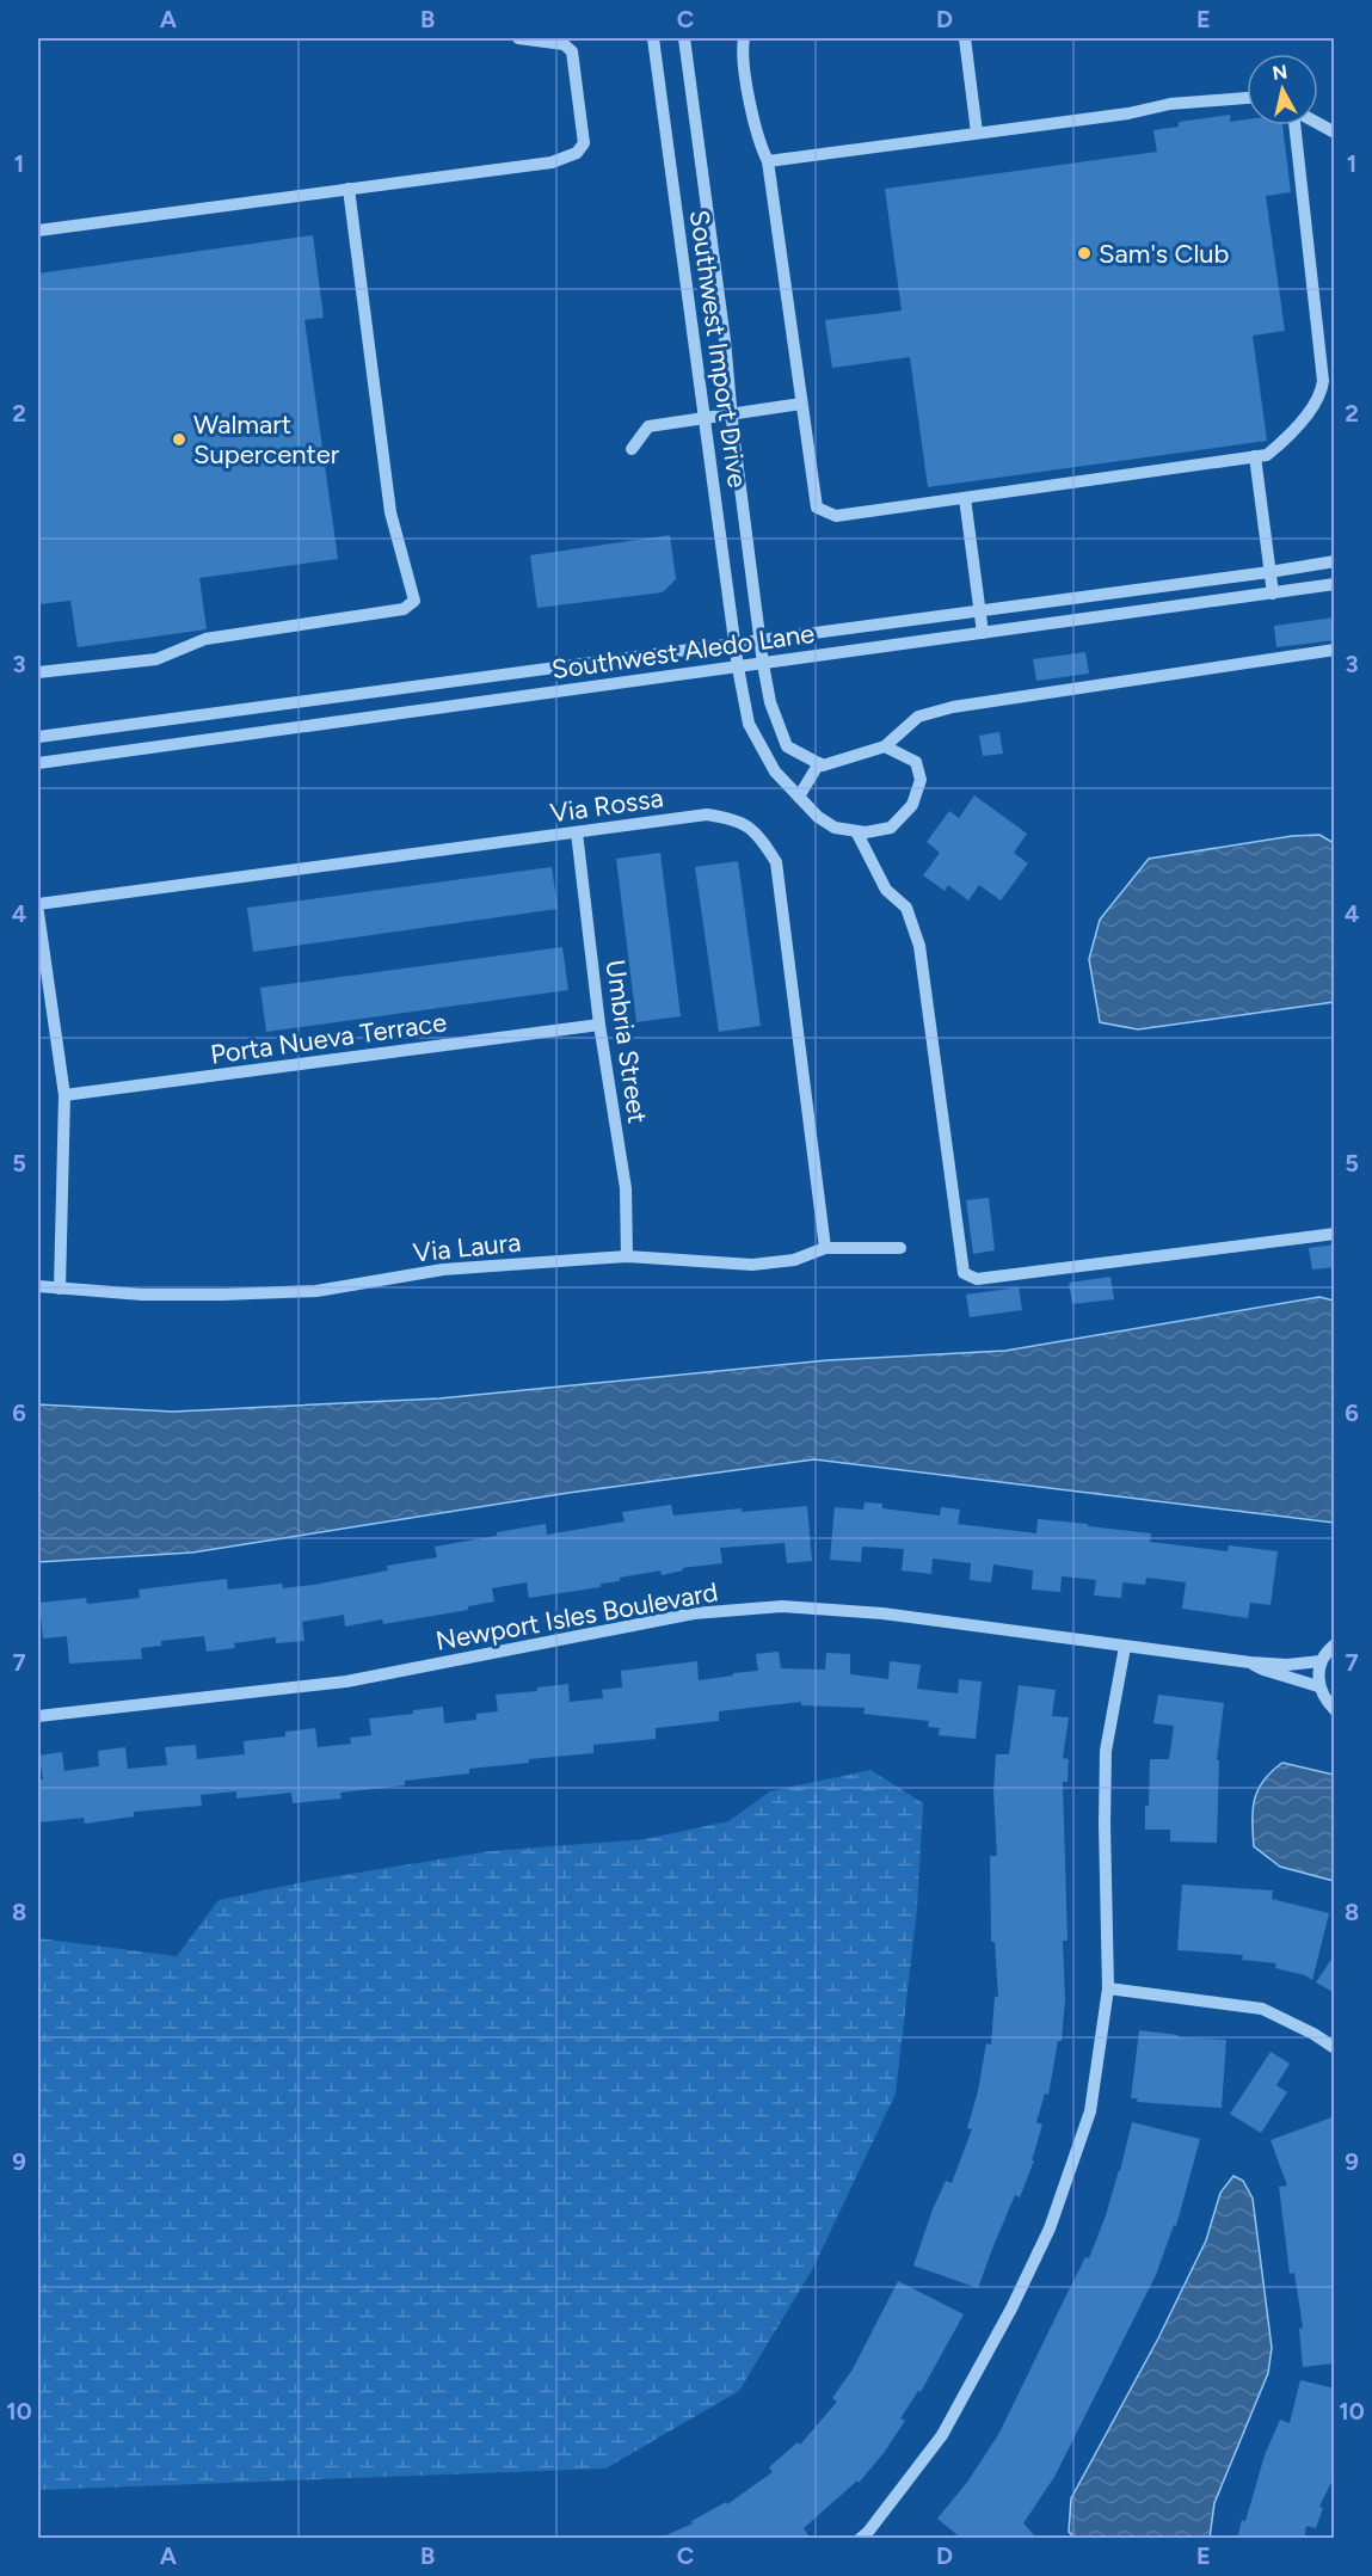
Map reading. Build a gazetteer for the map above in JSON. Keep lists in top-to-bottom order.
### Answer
{
  "streets": {
    "street": [
      "Southwest Import Drive",
      "Southwest Aledo Lane",
      "Via Rossa",
      "Porta Nueva Terrace",
      "Umbria Street",
      "Via Laura",
      "Newport Isles Boulevard"
    ]
  },
  "crossings": [
    ["Southwest Import Drive", "Southwest Aledo Lane"],
    ["Via Rossa", "Umbria Street"],
    ["Via Rossa", "Via Laura"],
    ["Porta Nueva Terrace", "Umbria Street"],
    ["Umbria Street", "Via Laura"]
  ],
  "places": ["Sam's Club", "Walmart Supercenter"],
  "north": "top",
  "grid": {
    "columns": [
      "A",
      "B",
      "C",
      "D",
      "E"
    ],
    "rows": [
      "1",
      "2",
      "3",
      "4",
      "5",
      "6",
      "7",
      "8",
      "9",
      "10"
    ]
  }
}
